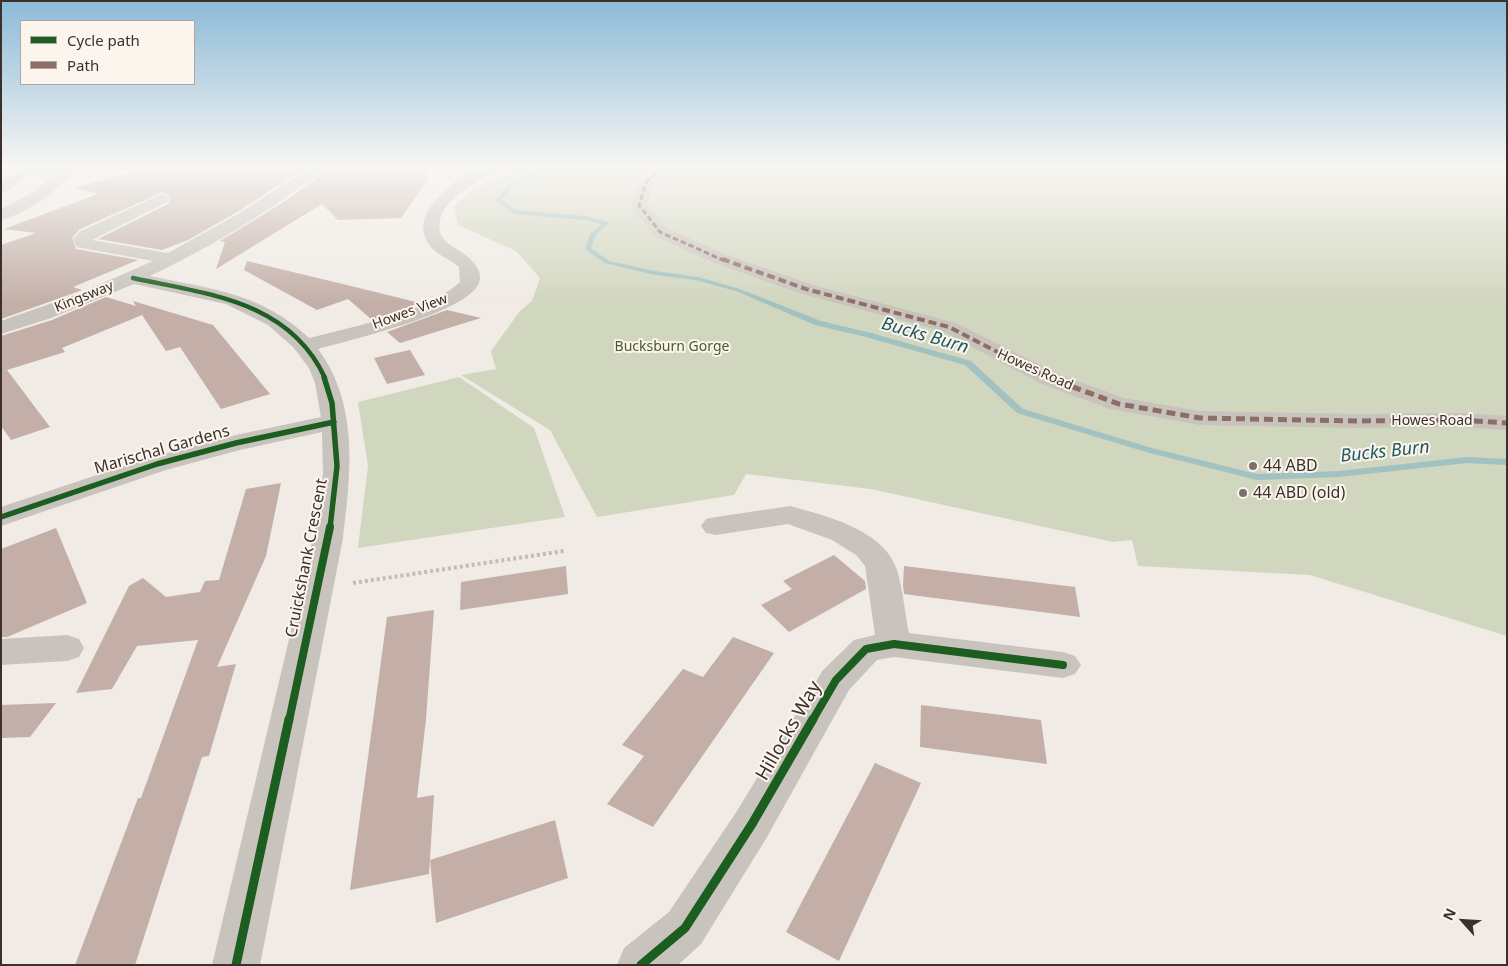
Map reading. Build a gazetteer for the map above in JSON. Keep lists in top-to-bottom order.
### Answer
{
  "streets": {
    "street": [
      "Kingsway",
      "Howes View",
      "Howes Road",
      "Marischal Gardens",
      "Cruickshank Crescent",
      "Hillocks Way"
    ]
  },
  "crossings": [
    ["Kingsway", "Cruickshank Crescent"],
    ["Howes View", "Cruickshank Crescent"],
    ["Marischal Gardens", "Cruickshank Crescent"]
  ],
  "water": ["Bucks Burn"],
  "parks": ["Bucksburn Gorge"],
  "places": ["44 ABD", "44 ABD (old)"],
  "legend": ["Cycle path", "Path"],
  "north": "top left"
}
